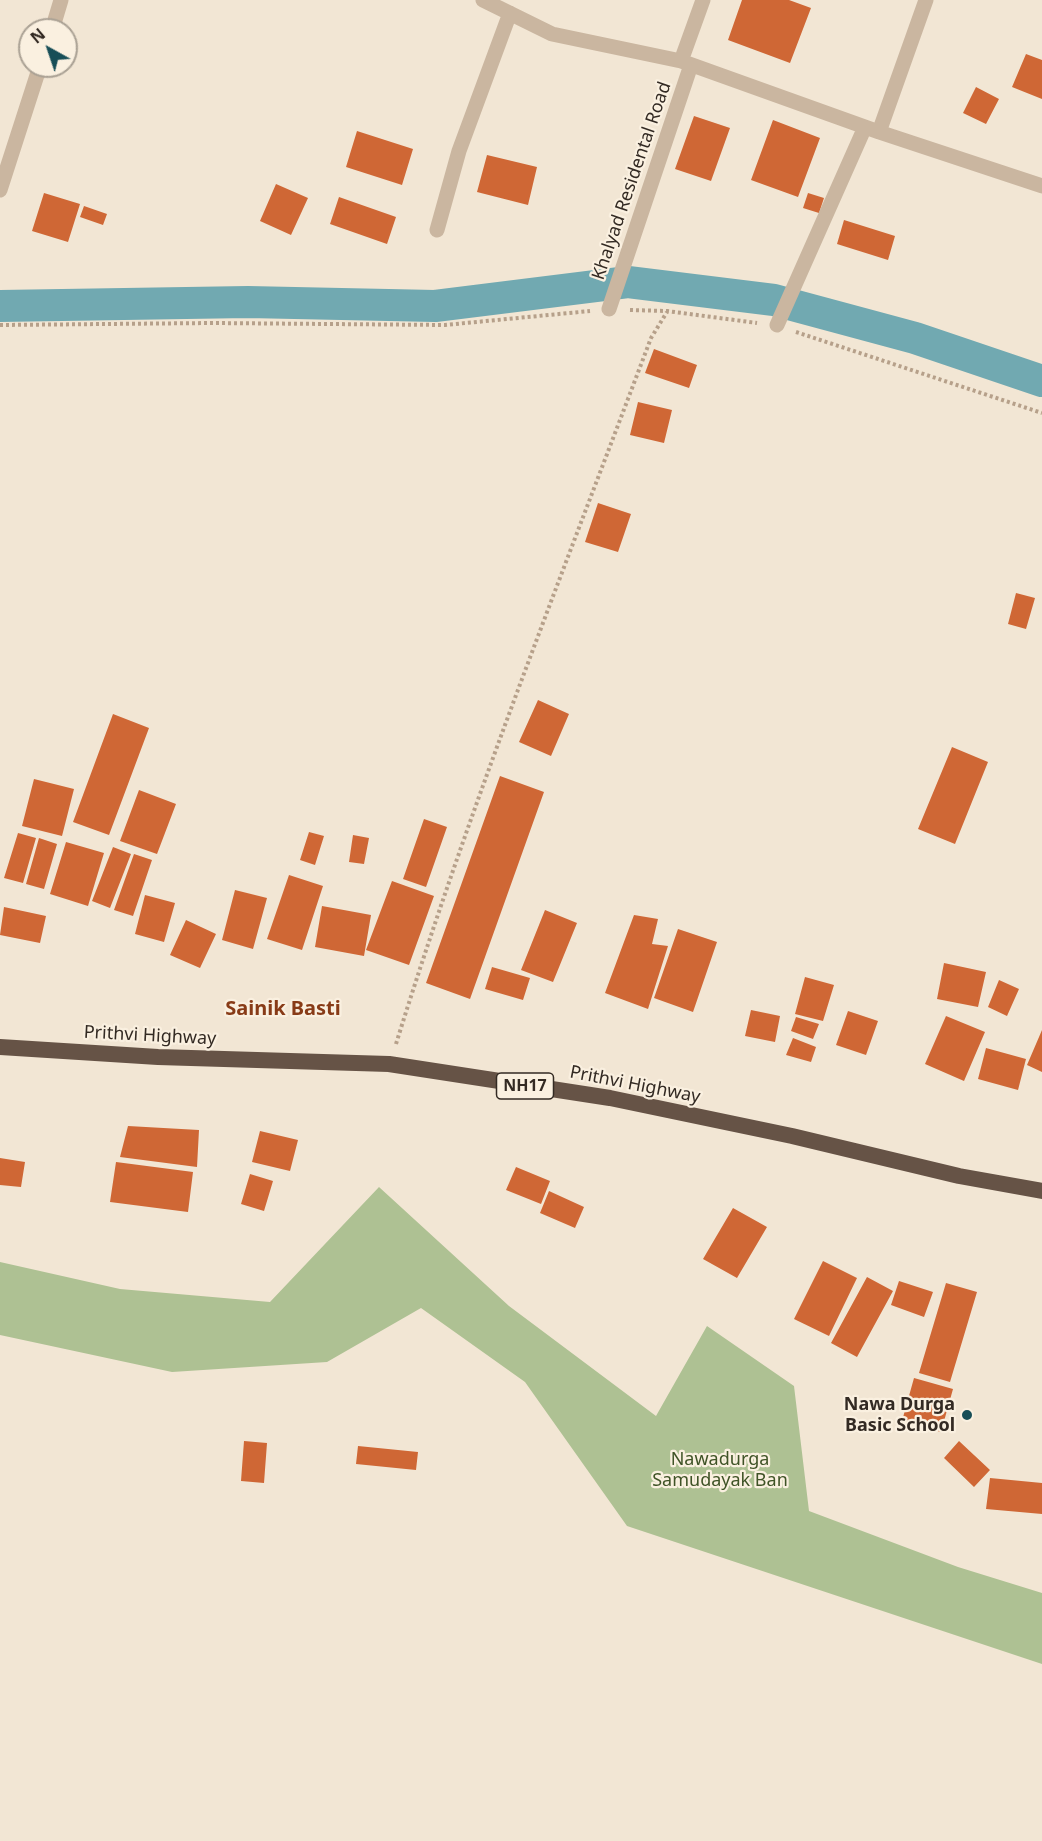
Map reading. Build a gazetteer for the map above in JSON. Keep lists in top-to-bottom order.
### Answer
{
  "streets": {
    "highway": ["Prithvi Highway", "NH17"],
    "street": ["Khalyad Residental Road"]
  },
  "districts": ["Sainik Basti"],
  "parks": ["Nawadurga Samudayak Ban"],
  "places": ["Nawa Durga Basic School"],
  "north": "top left"
}
